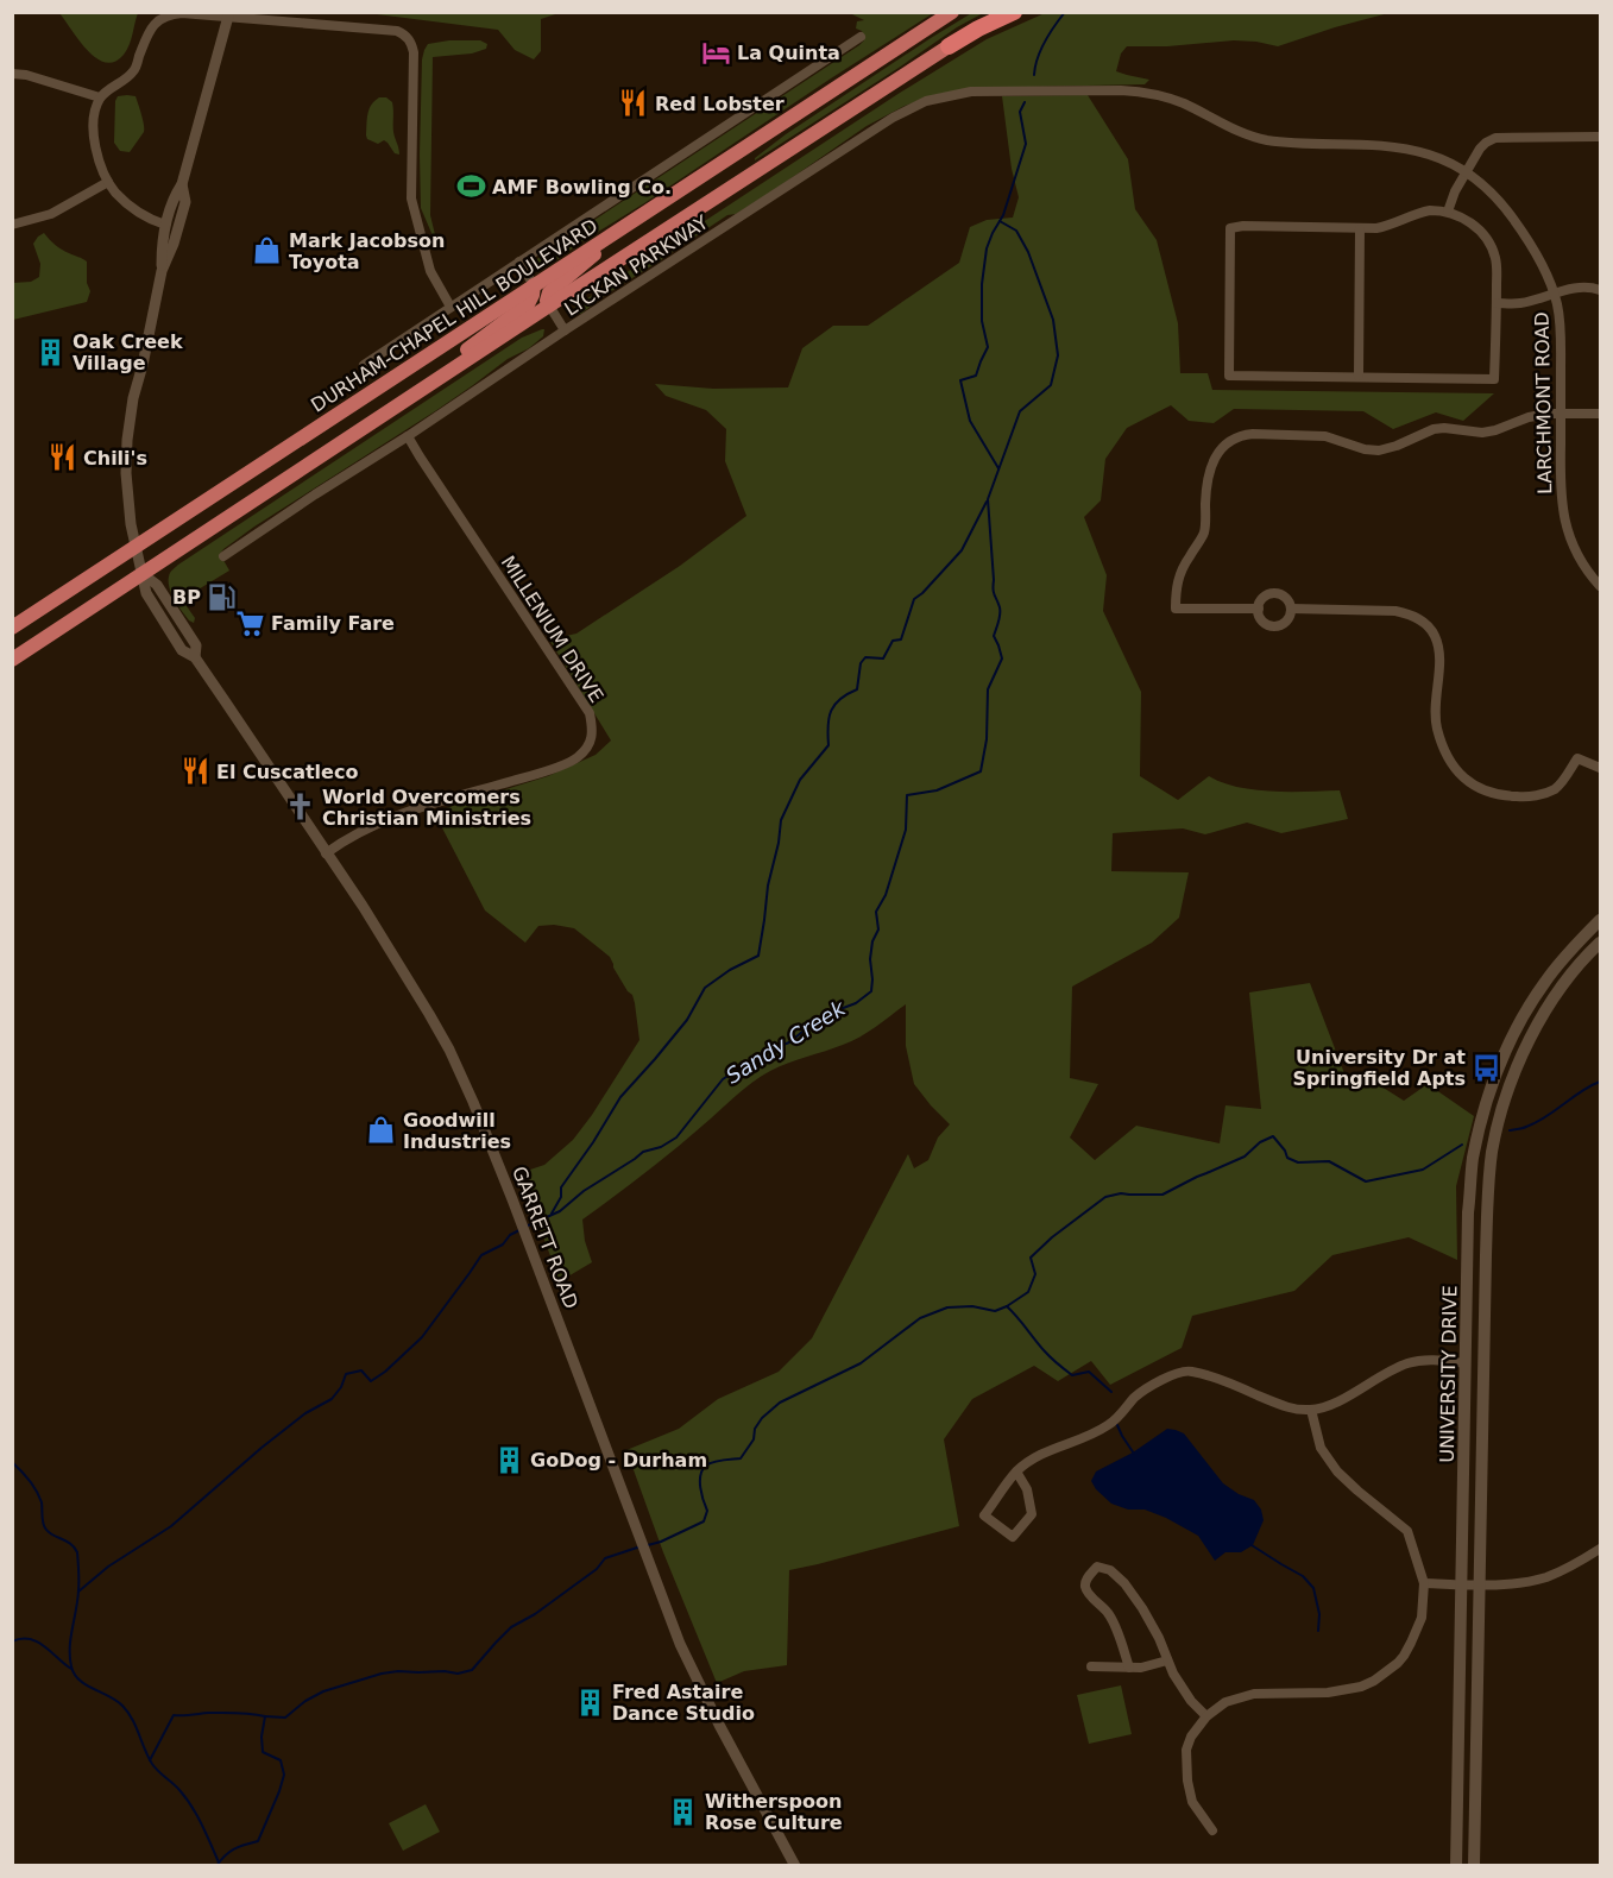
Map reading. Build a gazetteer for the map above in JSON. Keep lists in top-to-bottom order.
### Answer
{
  "streets": {
    "highway": ["DURHAM-CHAPEL HILL BOULEVARD"],
    "main road": ["UNIVERSITY DRIVE"],
    "street": [
      "LYCKAN PARKWAY",
      "LARCHMONT ROAD",
      "MILLENIUM DRIVE",
      "GARRETT ROAD"
    ]
  },
  "crossings": [
    ["LYCKAN PARKWAY", "LARCHMONT ROAD"],
    ["LYCKAN PARKWAY", "MILLENIUM DRIVE"],
    ["DURHAM-CHAPEL HILL BOULEVARD", "GARRETT ROAD"],
    ["MILLENIUM DRIVE", "GARRETT ROAD"]
  ],
  "water": ["Sandy Creek"],
  "places": {
    "hotel": ["La Quinta"],
    "restaurant": ["Red Lobster", "Chili's", "El Cuscatleco"],
    "sports": ["AMF Bowling Co."],
    "shop": ["Mark Jacobson Toyota", "Goodwill Industries"],
    "building": [
      "Oak Creek Village",
      "GoDog - Durham",
      "Fred Astaire Dance Studio",
      "Witherspoon Rose Culture"
    ],
    "fuel station": ["BP"],
    "supermarket": ["Family Fare"],
    "church": ["World Overcomers Christian Ministries"],
    "bus stop": ["University Dr at Springfield Apts"]
  }
}
